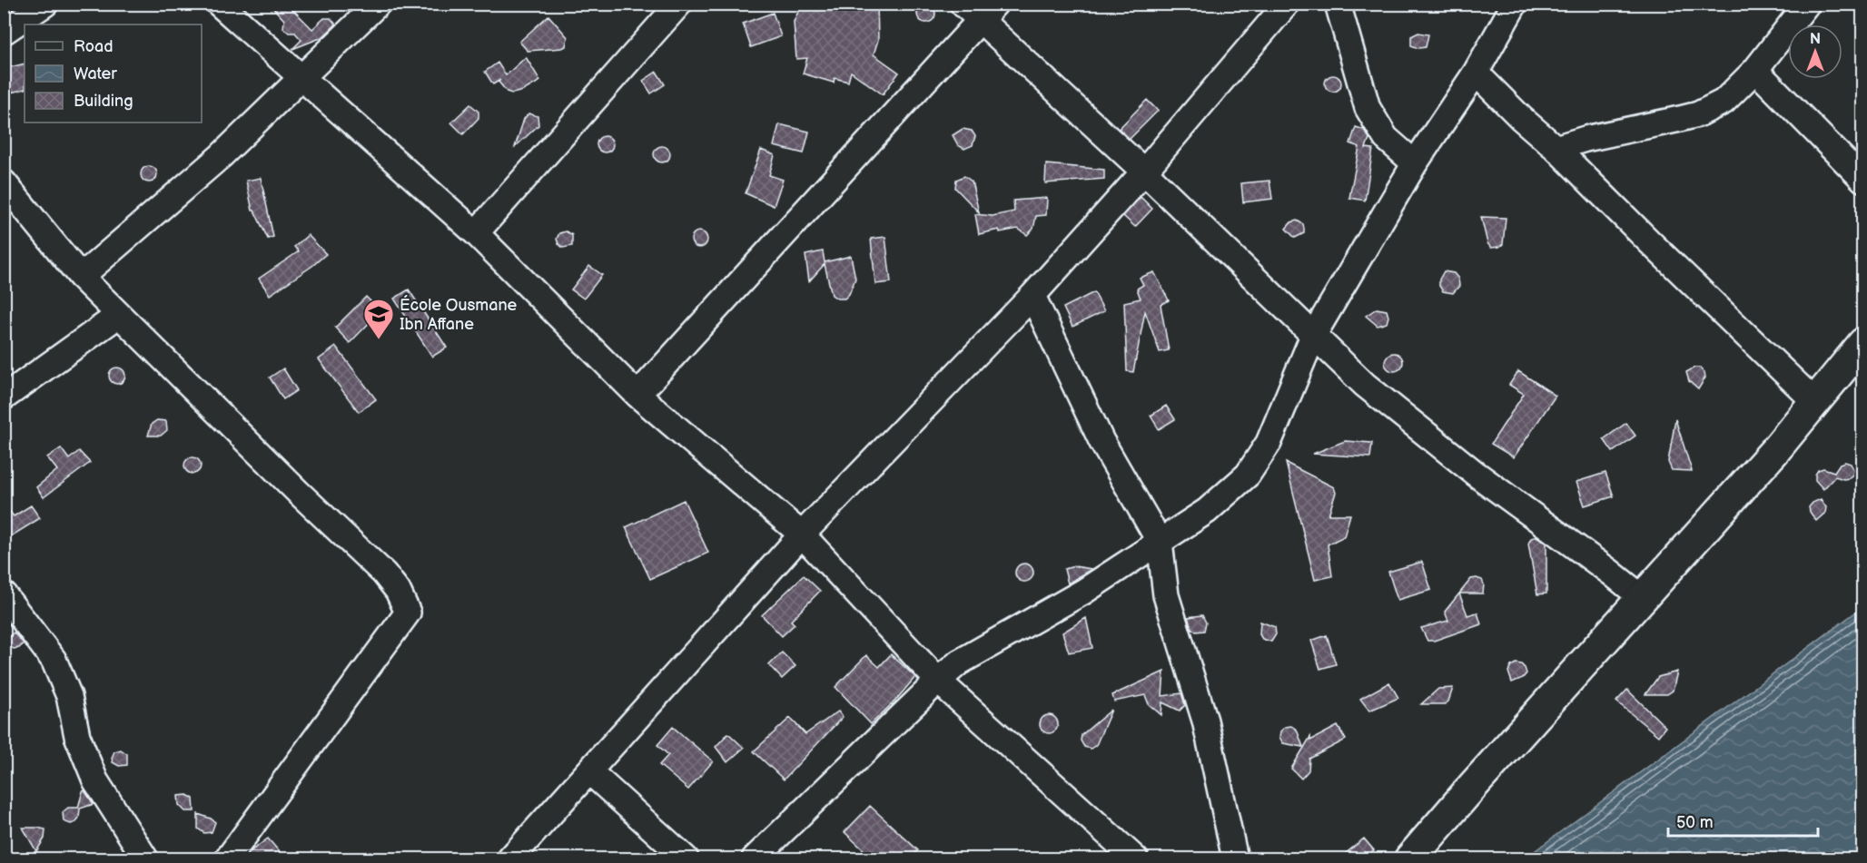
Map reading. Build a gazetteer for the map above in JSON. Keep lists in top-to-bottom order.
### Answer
{
  "places": {
    "school or university": ["École Ousmane Ibn Affane"]
  },
  "legend": ["Road", "Water", "Building"],
  "scale_bar": "50 m",
  "north": "top"
}
